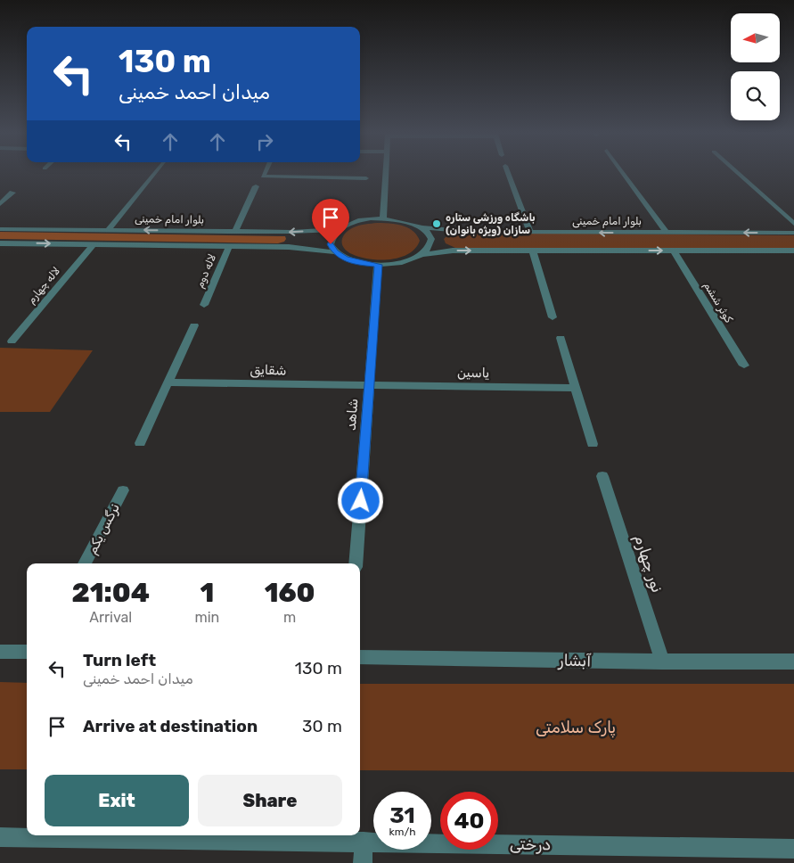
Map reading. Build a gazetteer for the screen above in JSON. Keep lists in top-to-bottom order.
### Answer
{
  "streets": {
    "street": [
      "بلوار امام خمینی",
      "لاله دوم",
      "لاله چهارم",
      "کوثر ششم",
      "شقایق",
      "یاسین",
      "شاهد",
      "نرگس یکم",
      "نور چهارم",
      "آبشار",
      "درختی"
    ]
  },
  "crossings": [
    ["بلوار امام خمینی", "لاله دوم"],
    ["بلوار امام خمینی", "لاله چهارم"],
    ["شقایق", "یاسین"],
    ["شقایق", "شاهد"],
    ["یاسین", "شاهد"],
    ["نور چهارم", "آبشار"]
  ],
  "parks": ["پارک سلامتی"],
  "places": ["باشگاه ورزشی ستاره سازان (ویژه بانوان)"],
  "north": "left",
  "page": {
    "turn": ["130 m", "میدان احمد خمینی"],
    "eta": [
      "21:04",
      "Arrival",
      "1",
      "min",
      "160",
      "m"
    ],
    "list": [
      {
        "name": "Turn left",
        "note": "میدان احمد خمینی",
        "value": "130 m"
      },
      {
        "name": "Arrive at destination",
        "value": "30 m"
      }
    ],
    "buttons": ["Exit", "Share"],
    "speed": "31 km/h",
    "limit": "40"
  }
}
